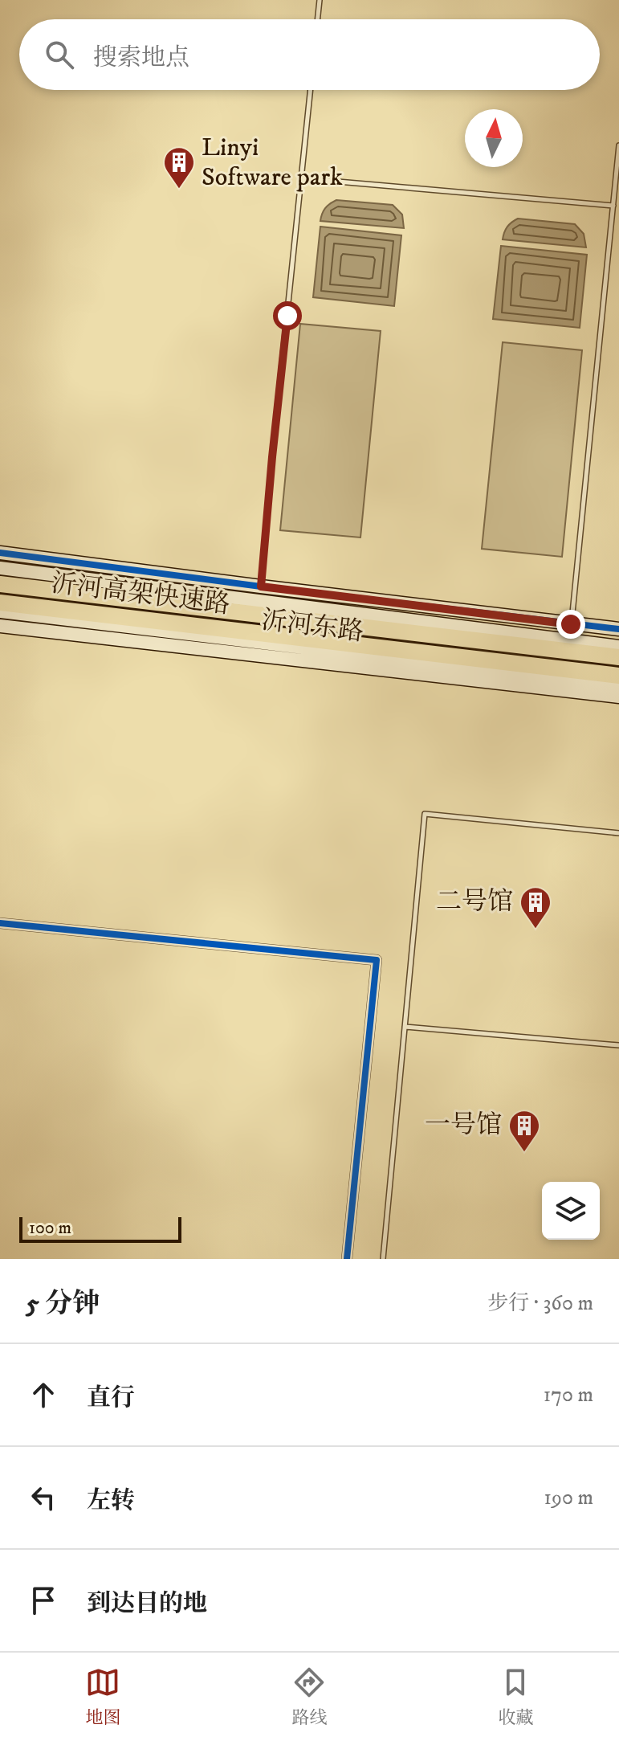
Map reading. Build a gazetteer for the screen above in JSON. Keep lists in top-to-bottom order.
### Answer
{
  "streets": {
    "highway": ["沂河高架快速路"],
    "street": ["沂河东路"]
  },
  "places": {
    "building": ["Linyi Software park", "二号馆", "一号馆"]
  },
  "scale_bar": "100 m",
  "north": "top",
  "page": {
    "search": "搜索地点",
    "scale": "100 m",
    "heading": ["5 分钟", "步行 · 360 m"],
    "list": [
      ["直行", "170 m"],
      ["左转", "190 m"],
      "到达目的地"
    ],
    "nav": ["地图", "路线", "收藏"]
  }
}
